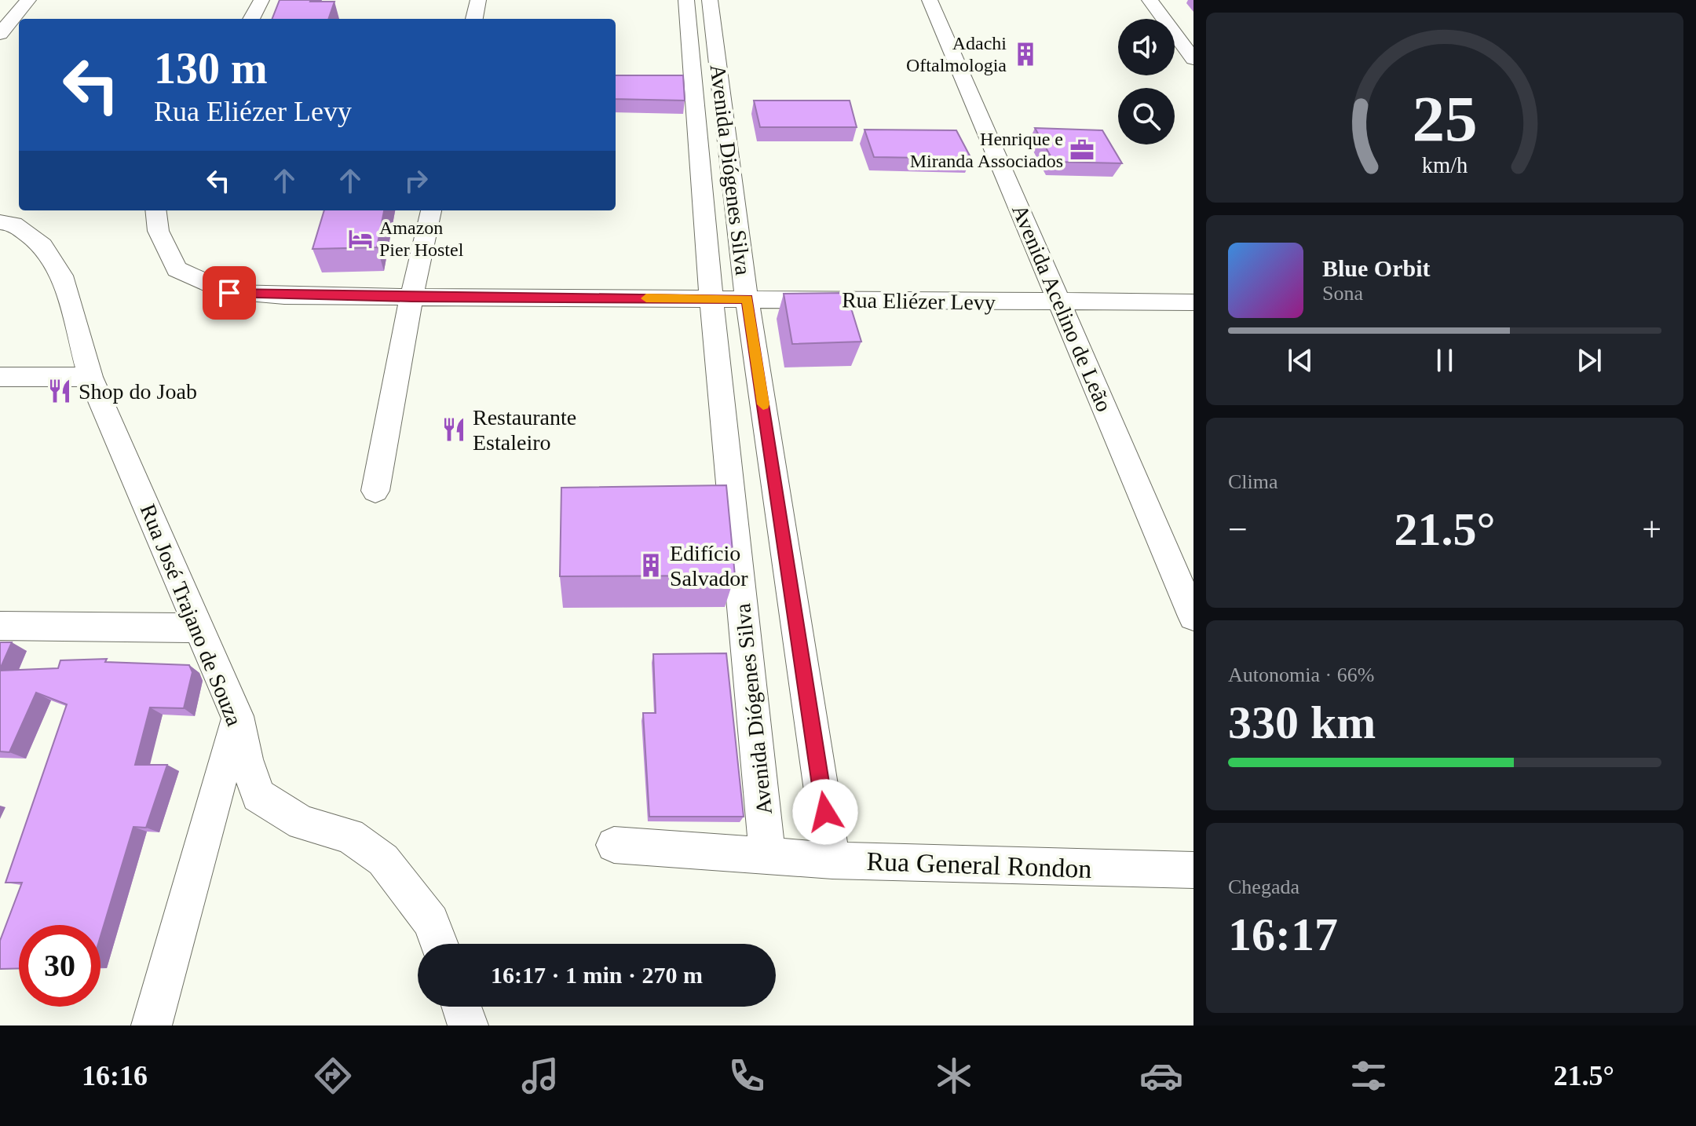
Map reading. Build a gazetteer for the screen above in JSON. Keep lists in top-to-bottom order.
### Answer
{
  "streets": {
    "street": [
      "Avenida Diógenes Silva",
      "Rua Eliézer Levy",
      "Avenida Acelino de Leão",
      "Rua José Trajano de Souza",
      "Rua General Rondon"
    ]
  },
  "crossings": [
    ["Avenida Diógenes Silva", "Rua Eliézer Levy"],
    ["Avenida Diógenes Silva", "Rua General Rondon"],
    ["Rua Eliézer Levy", "Avenida Acelino de Leão"]
  ],
  "places": {
    "building": ["Adachi Oftalmologia", "Edifício Salvador"],
    "office": ["Henrique e Miranda Associados"],
    "hotel": ["Amazon Pier Hostel"],
    "restaurant": ["Shop do Joab", "Restaurante Estaleiro"]
  },
  "page": {
    "turn": ["130 m", "Rua Eliézer Levy"],
    "song": ["Blue Orbit", "Sona"],
    "tile": [
      "Clima",
      ["Autonomia · 66%", "330 km"],
      ["Chegada", "16:17"]
    ],
    "heat": ["−", "21.5°", "+"],
    "limit": "30",
    "trip": "16:17 · 1 min · 270 m",
    "tabs": ["16:16", "21.5°"],
    "gauge": ["25", "km/h"]
  }
}
